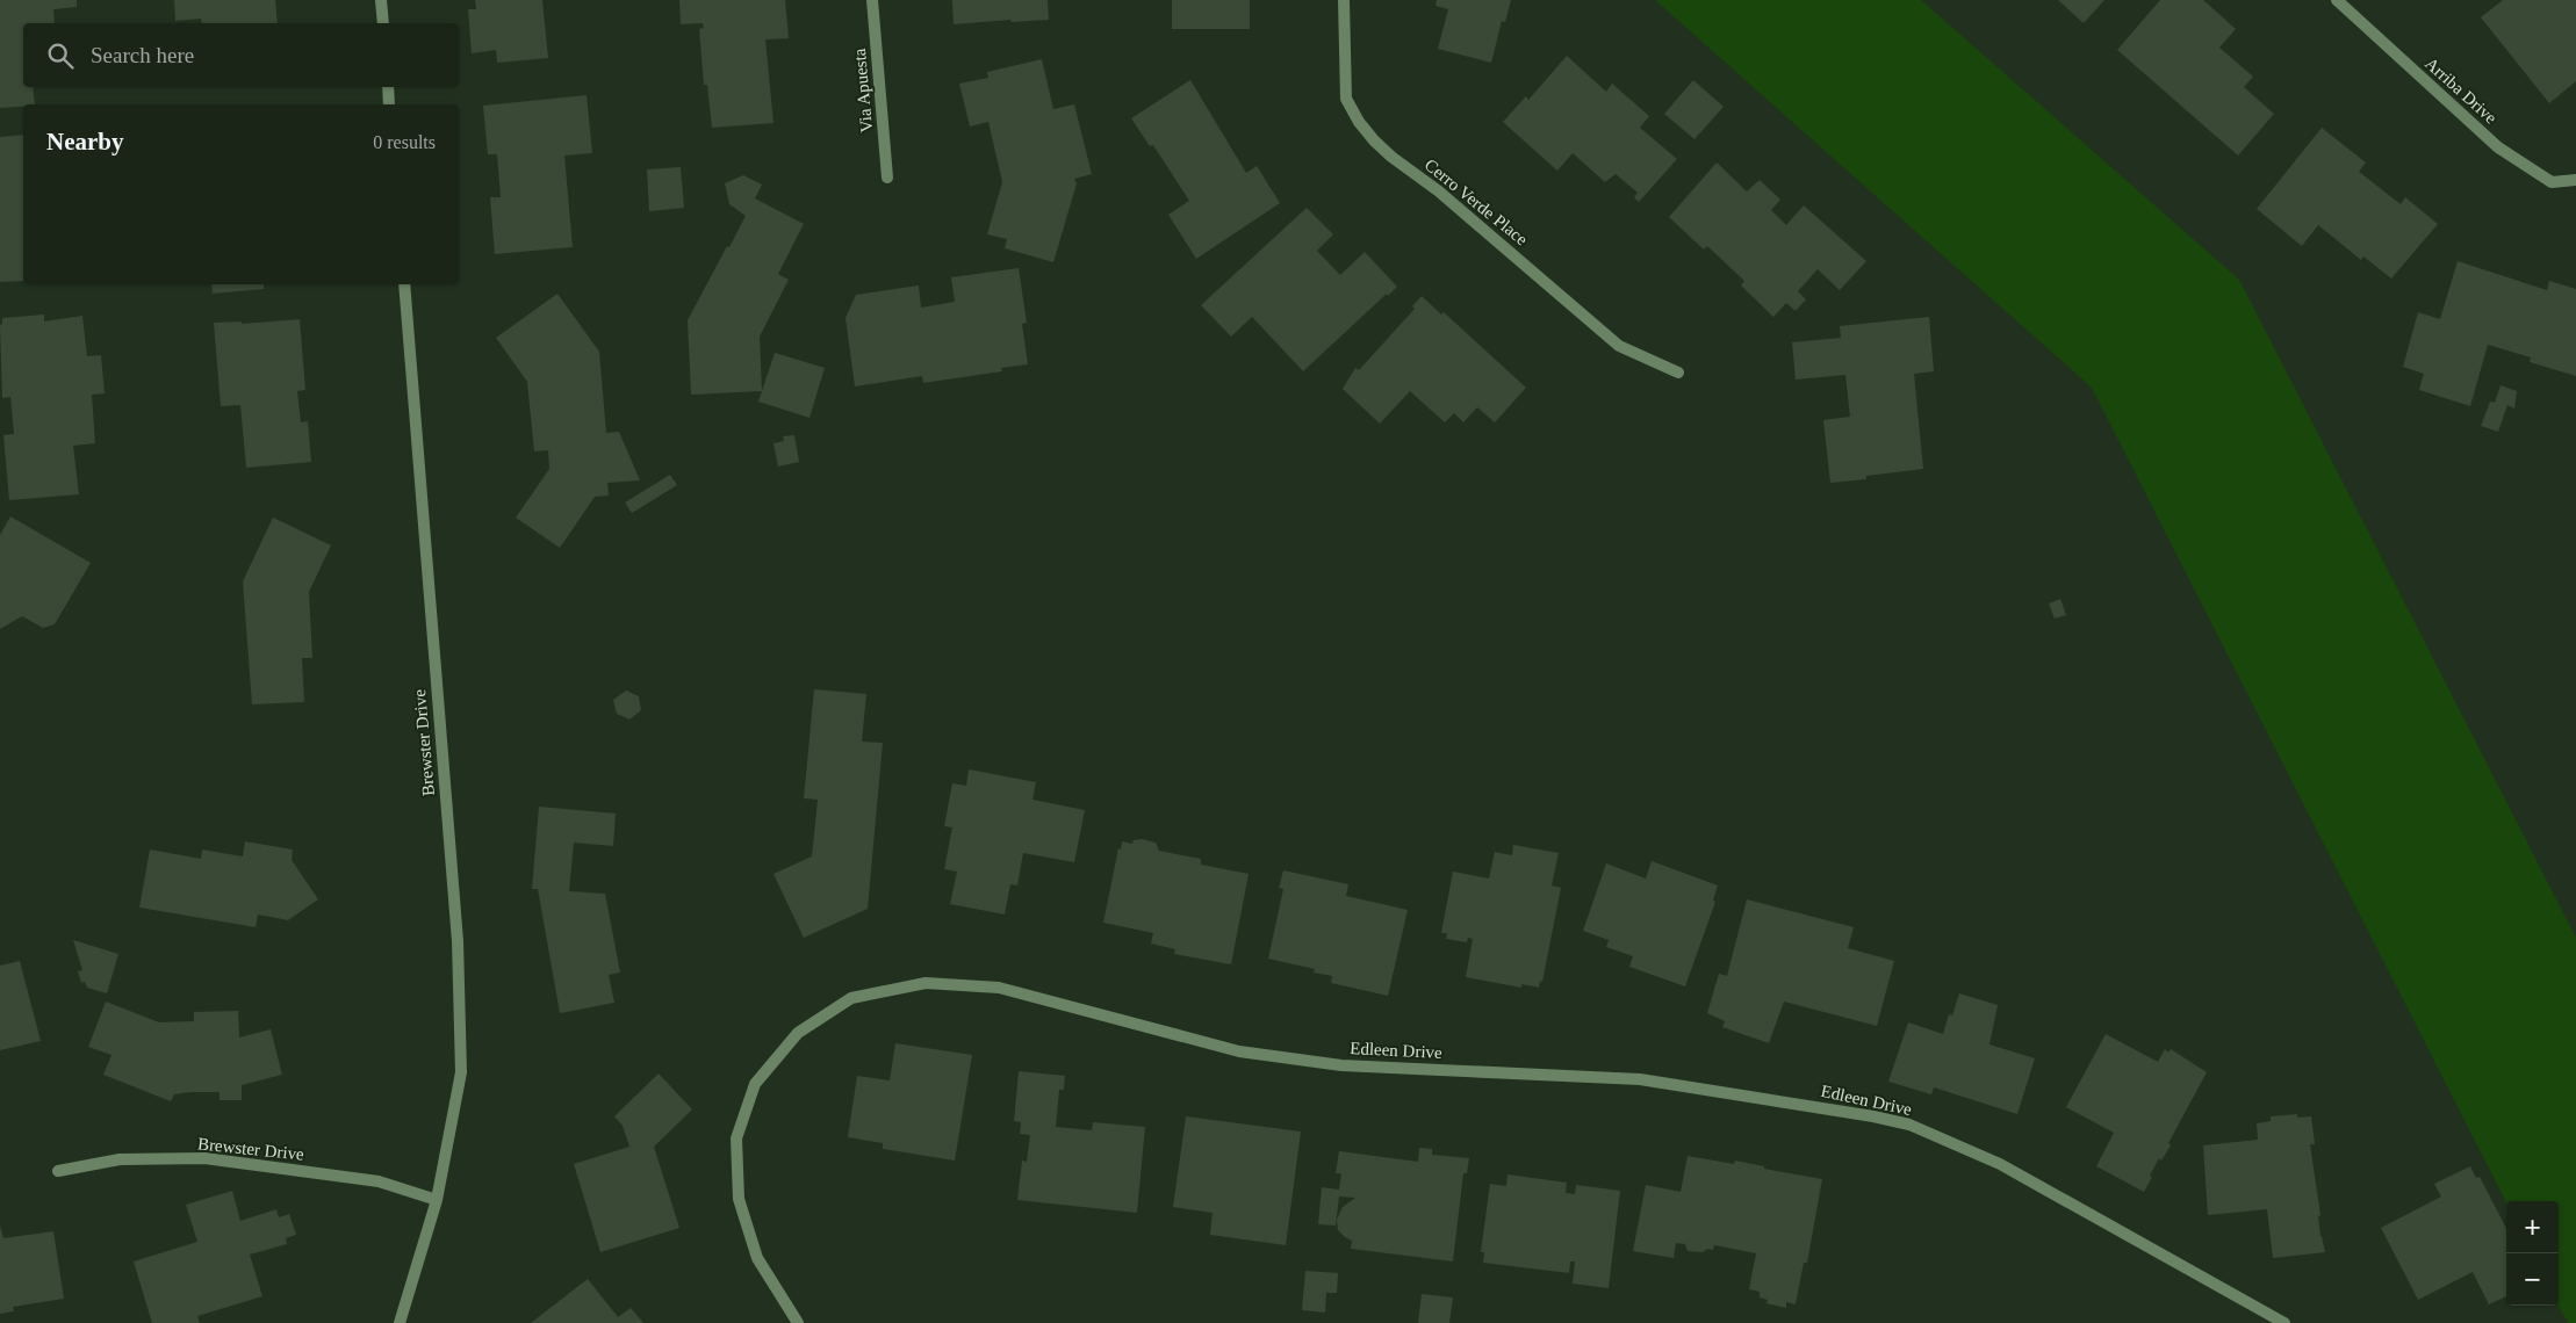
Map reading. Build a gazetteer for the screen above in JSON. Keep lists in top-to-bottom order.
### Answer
{
  "streets": {
    "street": [
      "Via Apuesta",
      "Arriba Drive",
      "Cerro Verde Place",
      "Brewster Drive",
      "Edleen Drive"
    ]
  },
  "page": {
    "search": "Search here",
    "heading": ["Nearby", "0 results"],
    "map_buttons": ["+", "−"]
  }
}
